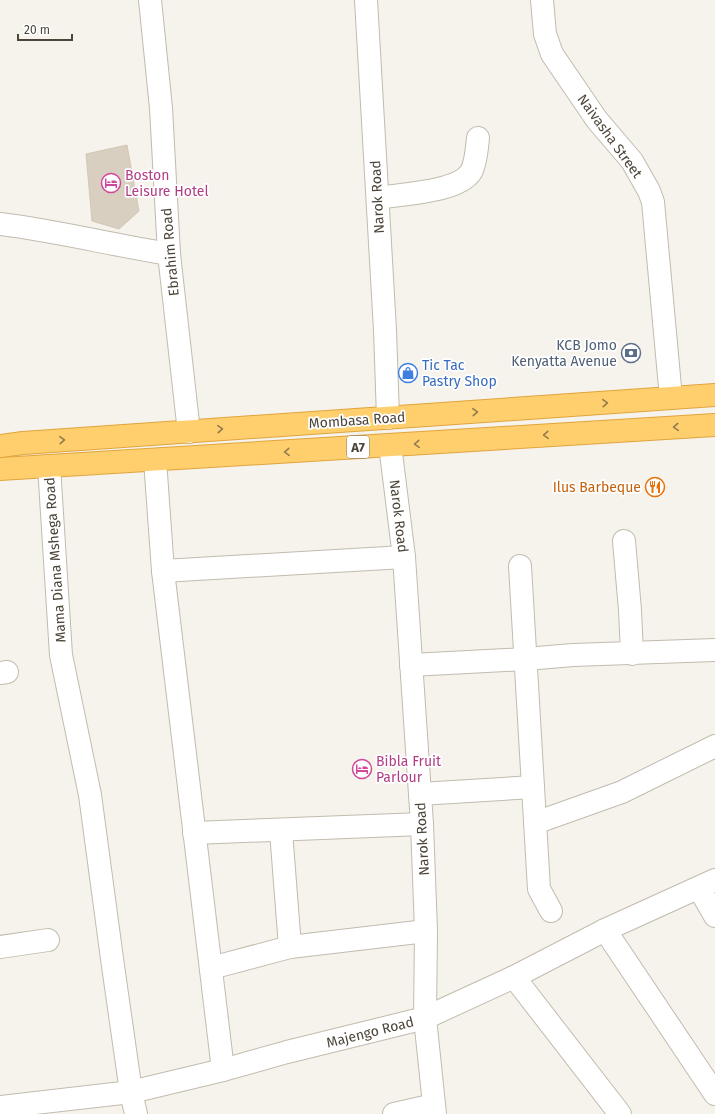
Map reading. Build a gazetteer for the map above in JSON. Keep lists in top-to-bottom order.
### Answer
{
  "streets": {
    "highway": ["Mombasa Road", "A7"],
    "street": [
      "Naivasha Street",
      "Narok Road",
      "Ebrahim Road",
      "Mama Diana Mshega Road",
      "Majengo Road"
    ]
  },
  "crossings": [
    ["Naivasha Street", "Mombasa Road"],
    ["Narok Road", "Mombasa Road"],
    ["Narok Road", "Majengo Road"],
    ["Ebrahim Road", "Mombasa Road"],
    ["Mombasa Road", "Mama Diana Mshega Road"],
    ["Mama Diana Mshega Road", "Majengo Road"]
  ],
  "places": {
    "hotel": ["Boston Leisure Hotel", "Bibla Fruit Parlour"],
    "bank": ["KCB Jomo Kenyatta Avenue"],
    "shop": ["Tic Tac Pastry Shop"],
    "restaurant": ["Ilus Barbeque"]
  },
  "scale_bar": "20 m"
}
